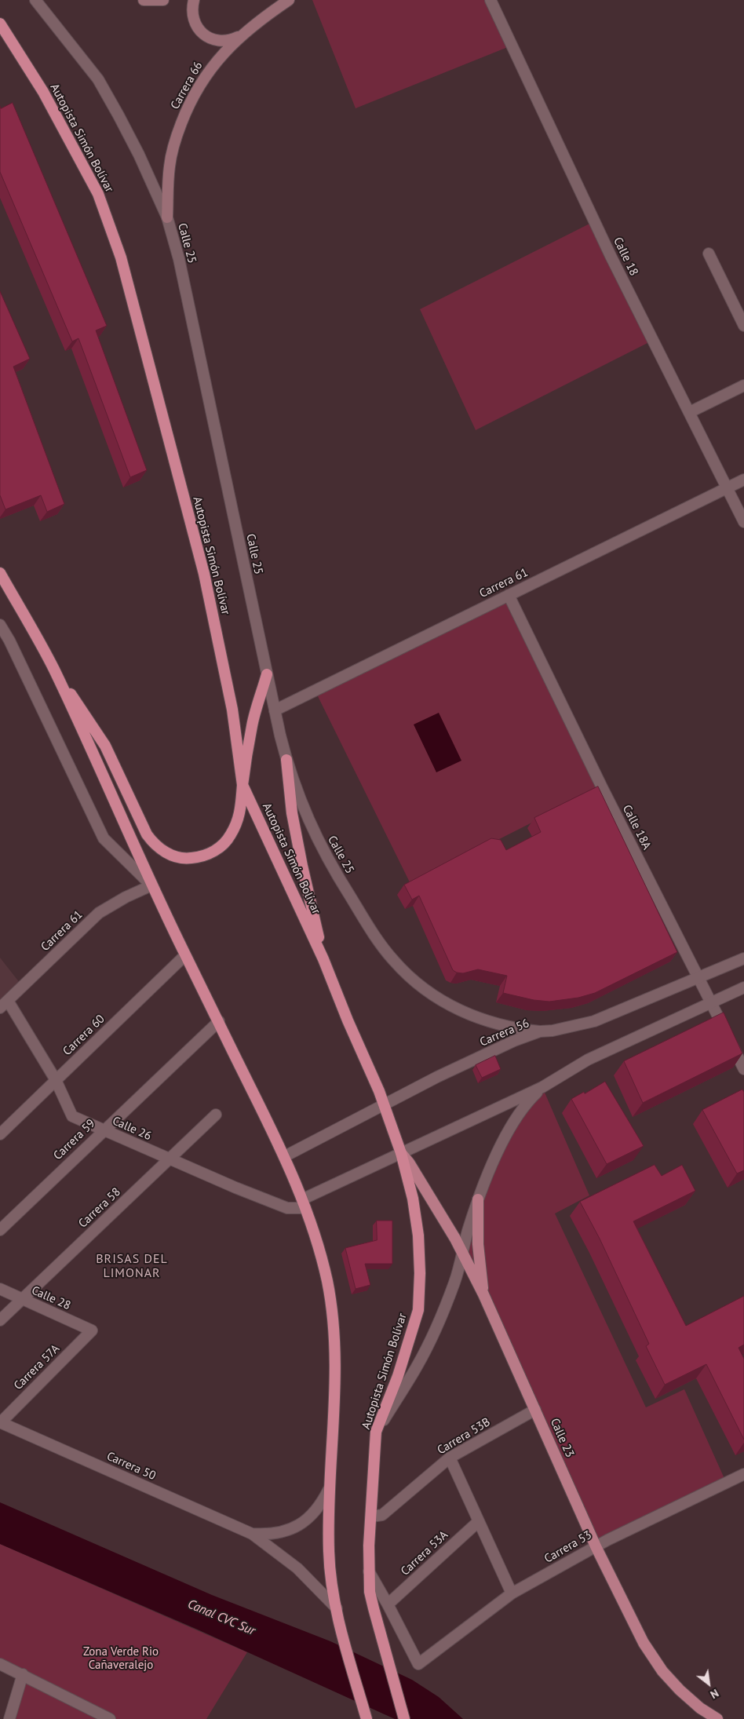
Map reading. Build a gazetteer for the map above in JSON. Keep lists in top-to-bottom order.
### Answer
{
  "streets": {
    "highway": ["Autopista Simón Bolívar"],
    "main road": ["Carrera 66", "Calle 23"],
    "street": [
      "Calle 25",
      "Calle 18",
      "Carrera 61",
      "Calle 18A",
      "Carrera 56",
      "Carrera 60",
      "Calle 26",
      "Carrera 59",
      "Carrera 58",
      "Calle 28",
      "Carrera 57A",
      "Carrera 53B",
      "Carrera 50",
      "Carrera 53",
      "Carrera 53A"
    ]
  },
  "crossings": [
    ["Carrera 66", "Calle 25"],
    ["Autopista Simón Bolívar", "Carrera 56"],
    ["Autopista Simón Bolívar", "Carrera 53B"],
    ["Autopista Simón Bolívar", "Calle 23"],
    ["Calle 25", "Carrera 61"],
    ["Calle 25", "Carrera 56"],
    ["Calle 18", "Carrera 61"],
    ["Carrera 61", "Calle 18A"],
    ["Carrera 61", "Calle 26"],
    ["Calle 18A", "Carrera 56"],
    ["Carrera 60", "Calle 26"],
    ["Calle 26", "Carrera 59"],
    ["Calle 26", "Carrera 58"],
    ["Carrera 58", "Calle 28"],
    ["Calle 28", "Carrera 57A"],
    ["Carrera 57A", "Carrera 50"],
    ["Carrera 53B", "Calle 23"],
    ["Calle 23", "Carrera 53"],
    ["Carrera 53", "Carrera 53A"]
  ],
  "districts": ["BRISAS DEL LIMONAR"],
  "water": ["Canal CVC Sur"],
  "parks": ["Zona Verde Rio Cañaveralejo"],
  "north": "bottom right"
}
